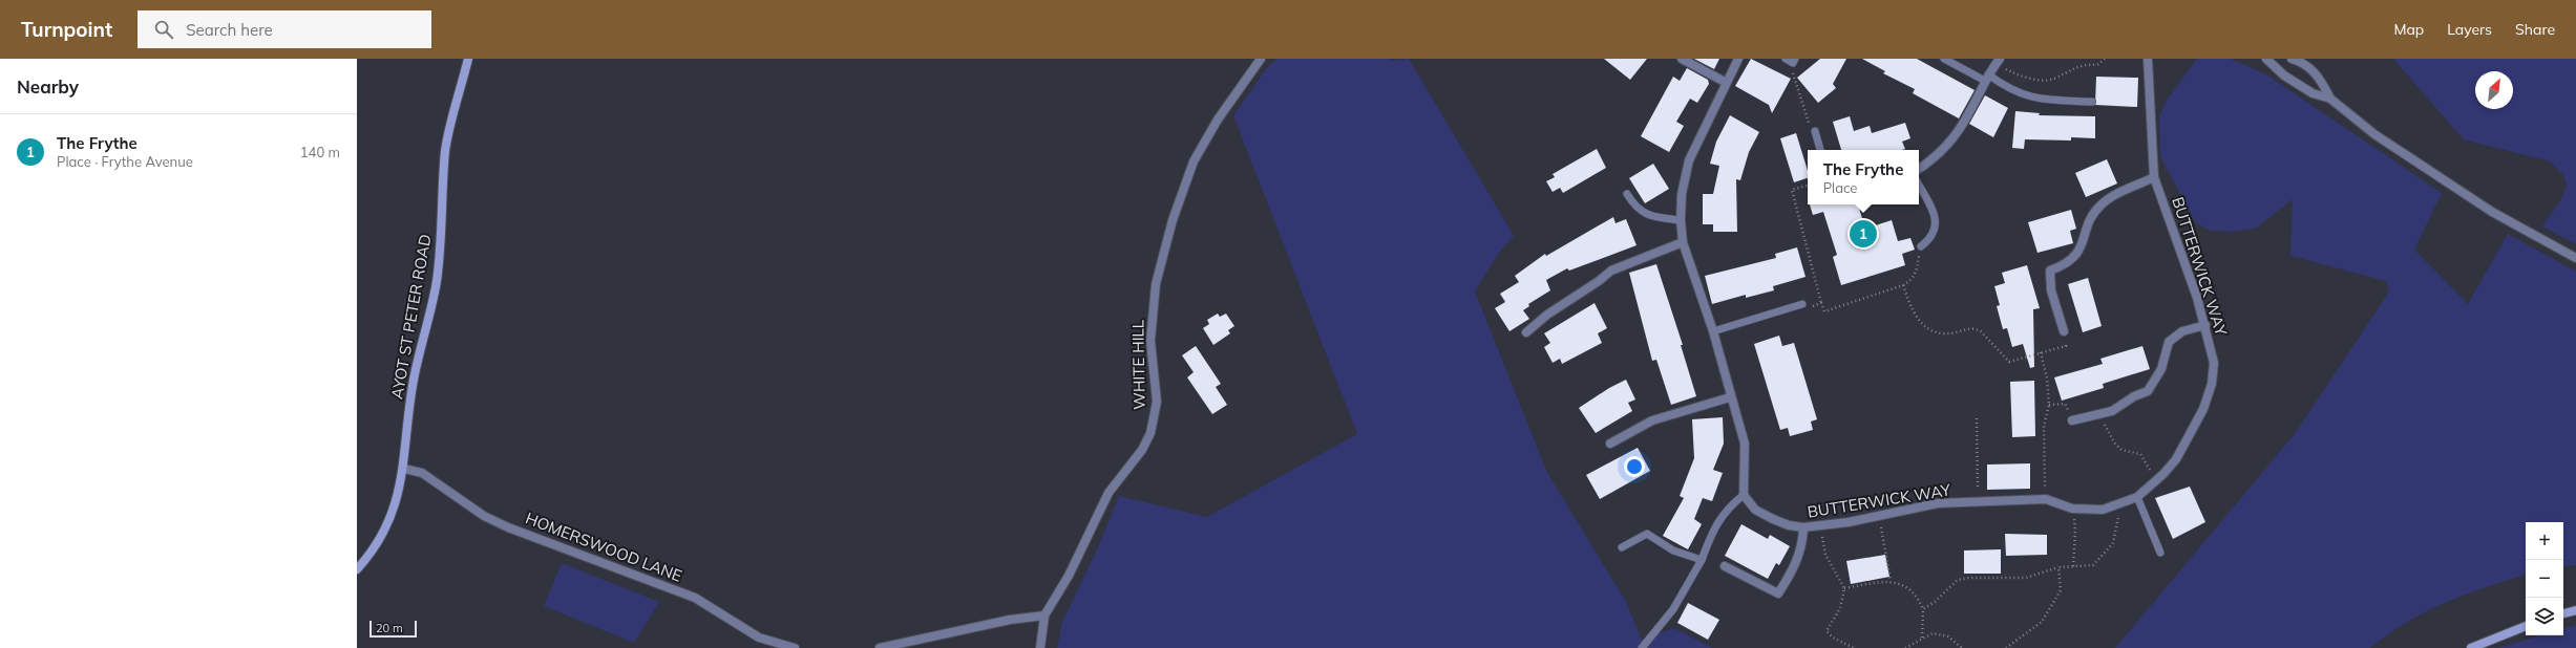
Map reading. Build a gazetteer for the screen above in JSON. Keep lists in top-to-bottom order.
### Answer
{
  "streets": {
    "street": [
      "BUTTERWICK WAY",
      "AYOT ST PETER ROAD",
      "WHITE HILL",
      "HOMERSWOOD LANE"
    ]
  },
  "crossings": [
    ["AYOT ST PETER ROAD", "HOMERSWOOD LANE"]
  ],
  "scale_bar": "20 m",
  "north": "top right",
  "page": {
    "header": "Turnpoint",
    "search": "Search here",
    "nav": ["Map", "Layers", "Share"],
    "heading": "Nearby",
    "list": [
      {
        "mark": "1",
        "name": "The Frythe",
        "note": "Place · Frythe Avenue",
        "value": "140 m"
      }
    ],
    "popup": ["The Frythe", "Place"],
    "pins": "1",
    "map_buttons": ["+", "−"],
    "scale": "20 m"
  }
}
